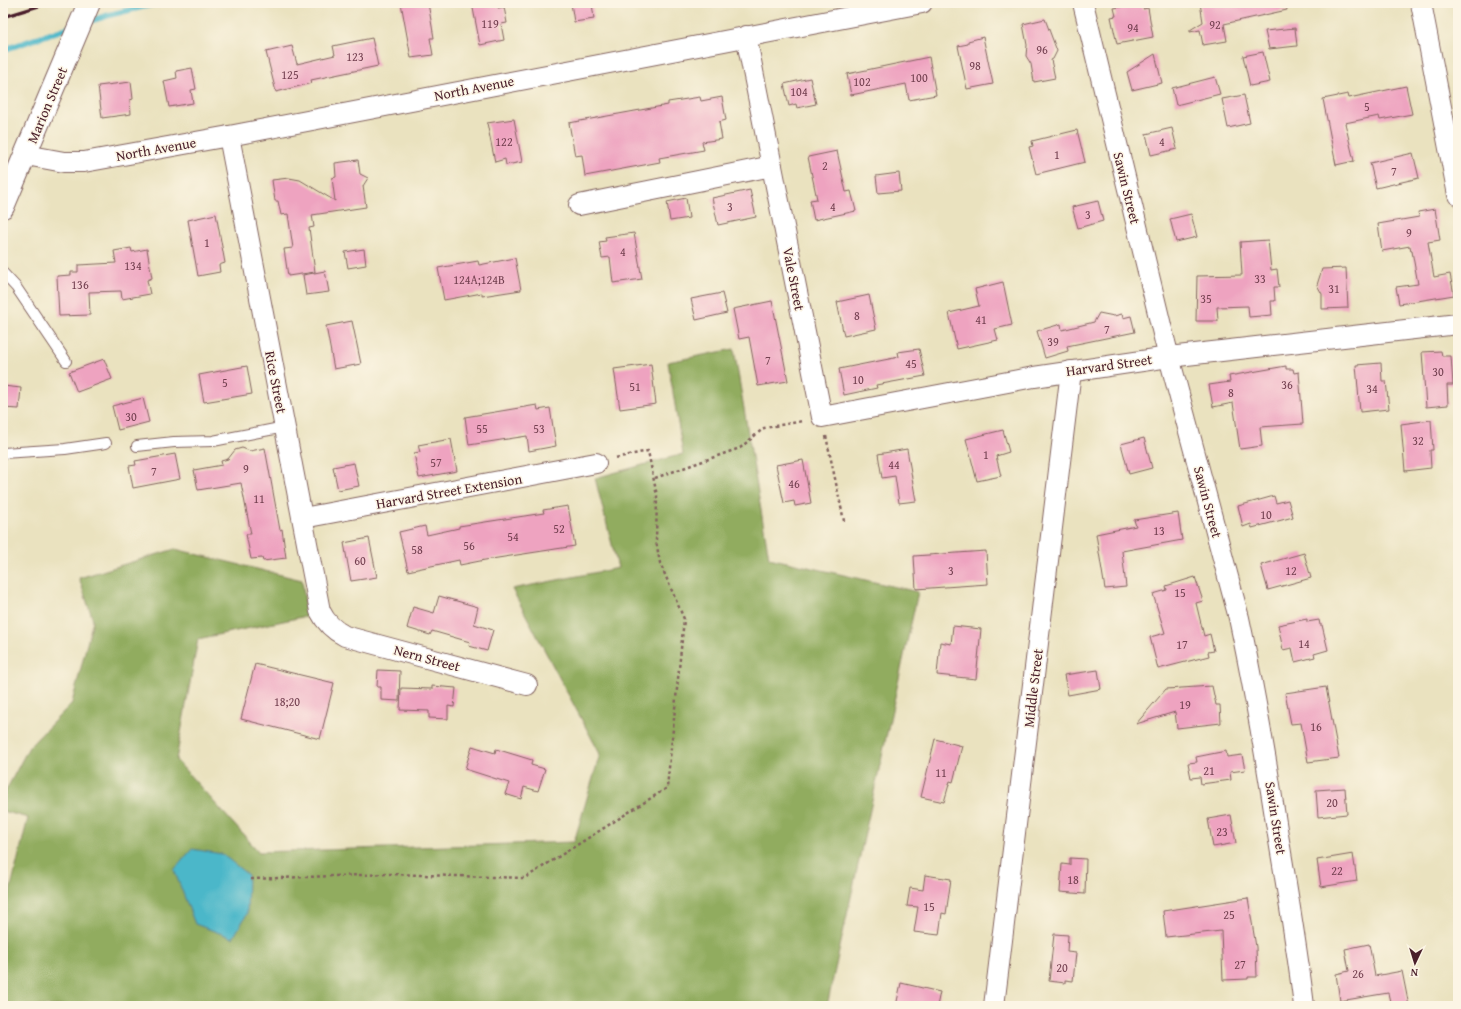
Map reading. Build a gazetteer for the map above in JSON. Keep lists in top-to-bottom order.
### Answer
{
  "streets": {
    "street": [
      "North Avenue",
      "Marion Street",
      "Sawin Street",
      "Vale Street",
      "Harvard Street",
      "Rice Street",
      "Harvard Street Extension",
      "Nern Street",
      "Middle Street"
    ]
  },
  "crossings": [
    ["North Avenue", "Marion Street"],
    ["North Avenue", "Vale Street"],
    ["North Avenue", "Rice Street"],
    ["Sawin Street", "Harvard Street"],
    ["Vale Street", "Harvard Street"],
    ["Harvard Street", "Middle Street"],
    ["Rice Street", "Harvard Street Extension"],
    ["Rice Street", "Nern Street"]
  ],
  "house_numbers": [
    "119",
    "92",
    "94",
    "96",
    "123",
    "98",
    "125",
    "100",
    "102",
    "104",
    "5",
    "122",
    "4",
    "1",
    "2",
    "7",
    "3",
    "4",
    "3",
    "9",
    "1",
    "4",
    "134",
    "33",
    "124A;124B",
    "136",
    "31",
    "35",
    "8",
    "41",
    "7",
    "39",
    "7",
    "45",
    "30",
    "10",
    "5",
    "36",
    "51",
    "34",
    "8",
    "30",
    "55",
    "53",
    "32",
    "1",
    "57",
    "44",
    "9",
    "7",
    "46",
    "11",
    "10",
    "52",
    "13",
    "54",
    "56",
    "58",
    "60",
    "3",
    "12",
    "15",
    "14",
    "17",
    "18;20",
    "19",
    "16",
    "21",
    "11",
    "20",
    "23",
    "22",
    "18",
    "15",
    "25",
    "27",
    "20",
    "26"
  ],
  "north": "bottom"
}
